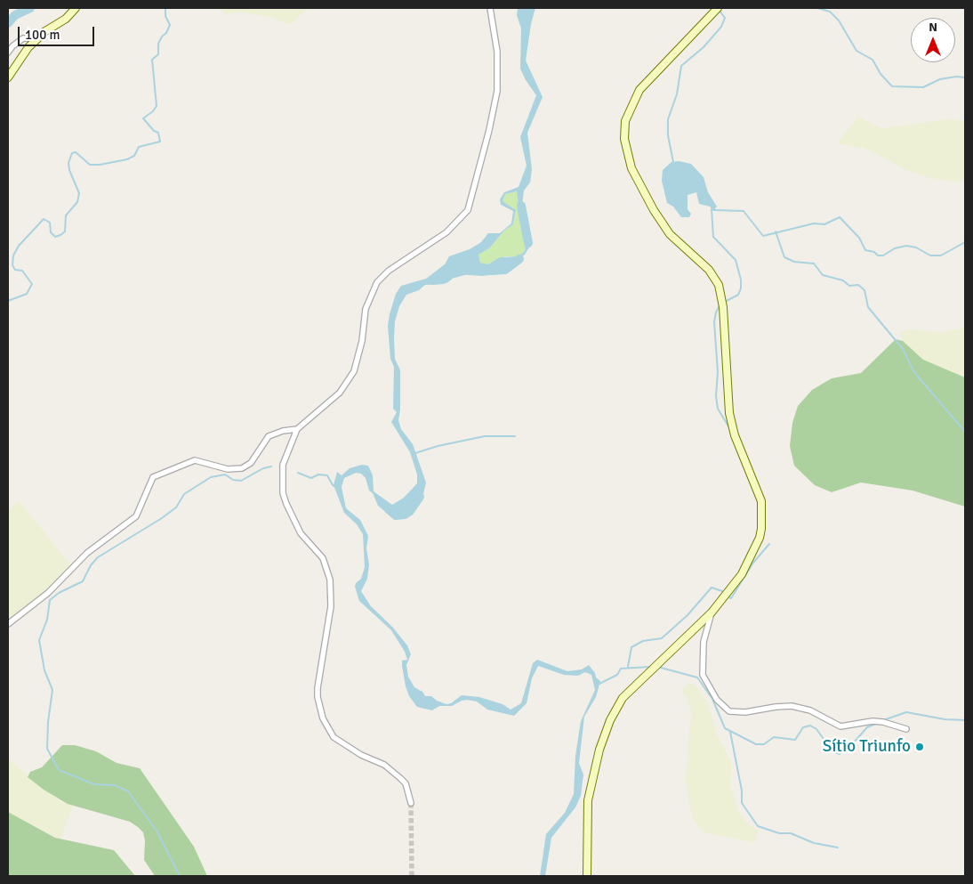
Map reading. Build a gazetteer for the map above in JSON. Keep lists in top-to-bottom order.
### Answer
{
  "places": ["Sítio Triunfo"],
  "scale_bar": "100 m",
  "north": "top"
}
